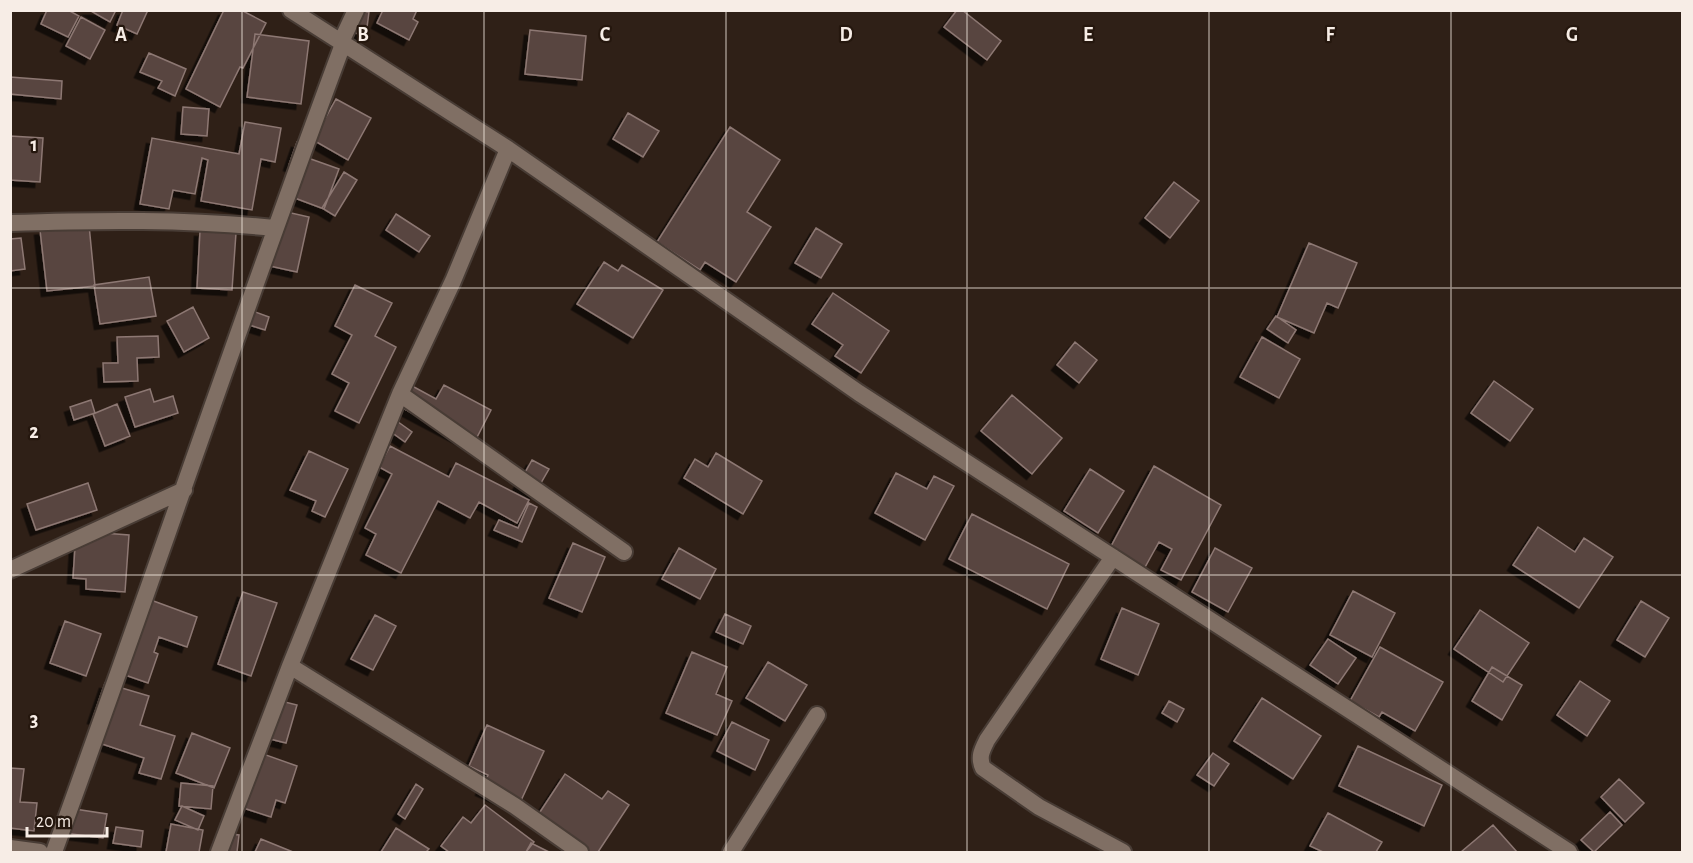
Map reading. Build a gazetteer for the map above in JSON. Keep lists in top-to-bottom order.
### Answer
{
  "scale_bar": "20 m",
  "grid": {
    "columns": [
      "A",
      "B",
      "C",
      "D",
      "E",
      "F",
      "G"
    ],
    "rows": ["1", "2", "3"]
  }
}
